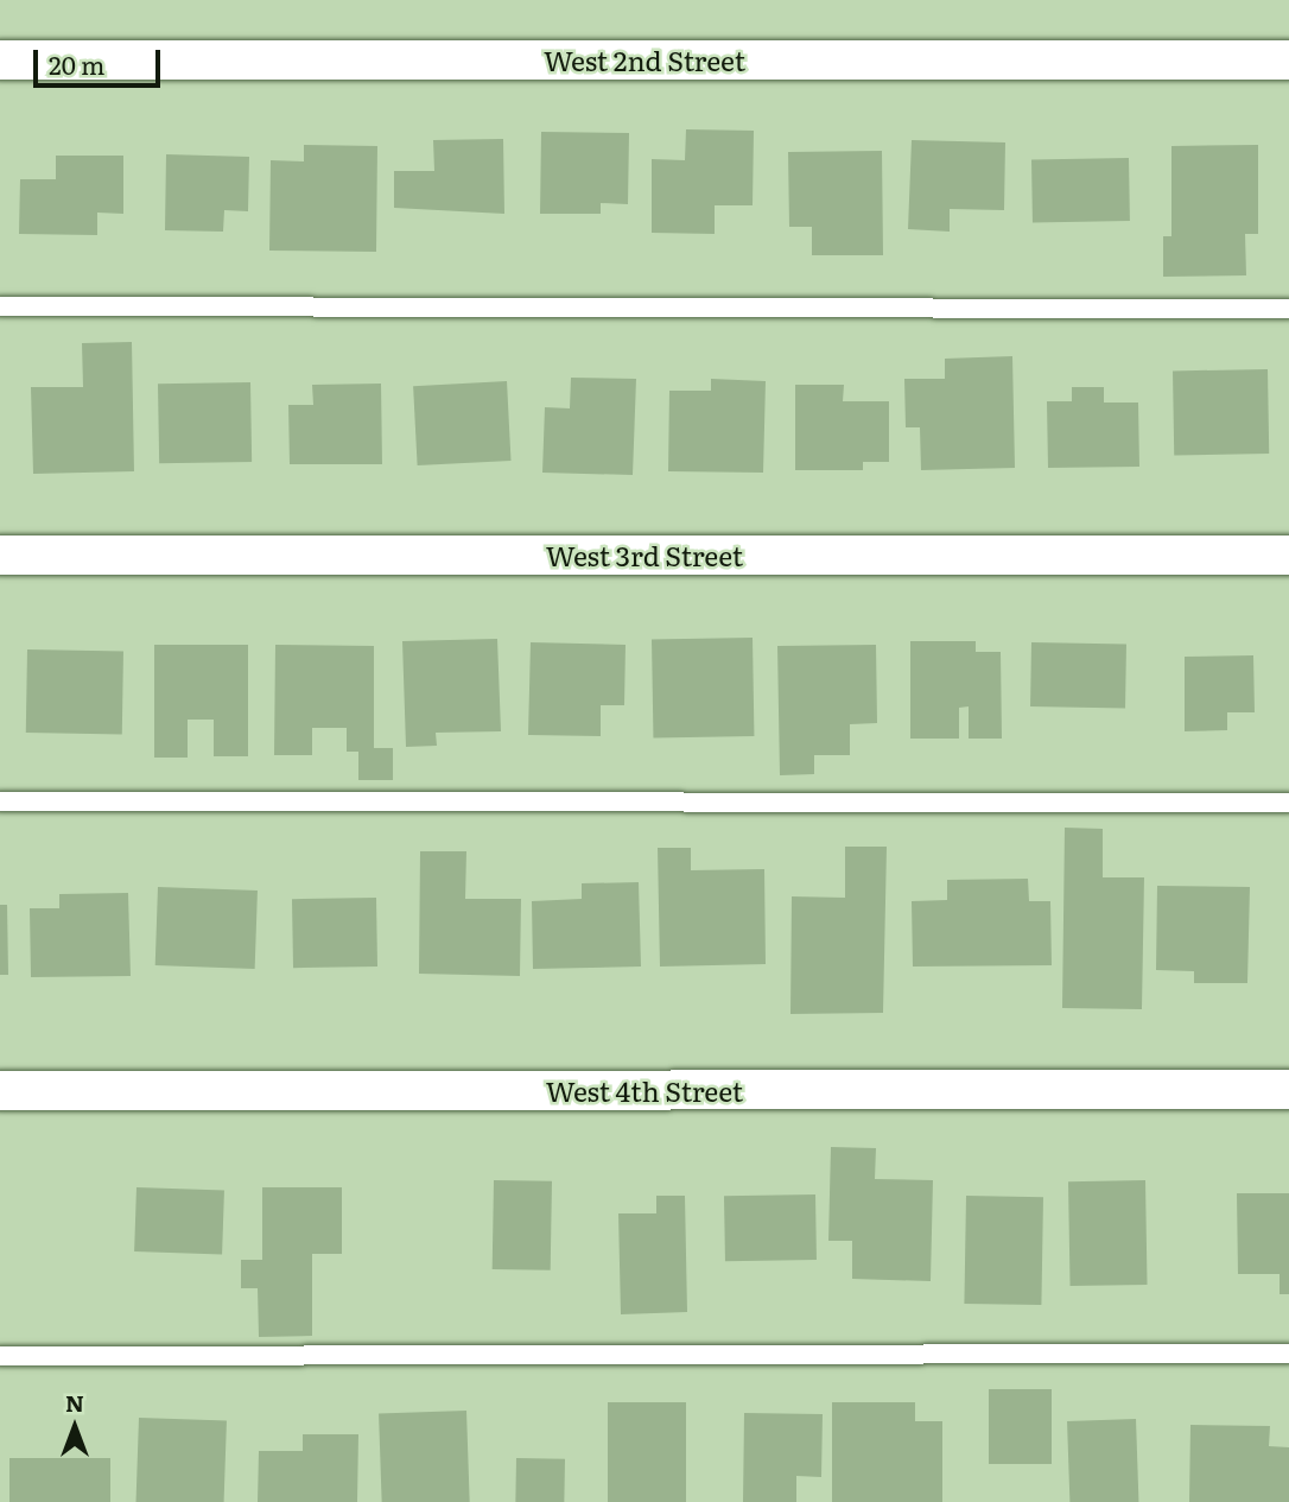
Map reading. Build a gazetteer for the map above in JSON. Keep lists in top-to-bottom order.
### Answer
{
  "streets": {
    "street": ["West 2nd Street", "West 3rd Street", "West 4th Street"]
  },
  "scale_bar": "20 m",
  "north": "top"
}
